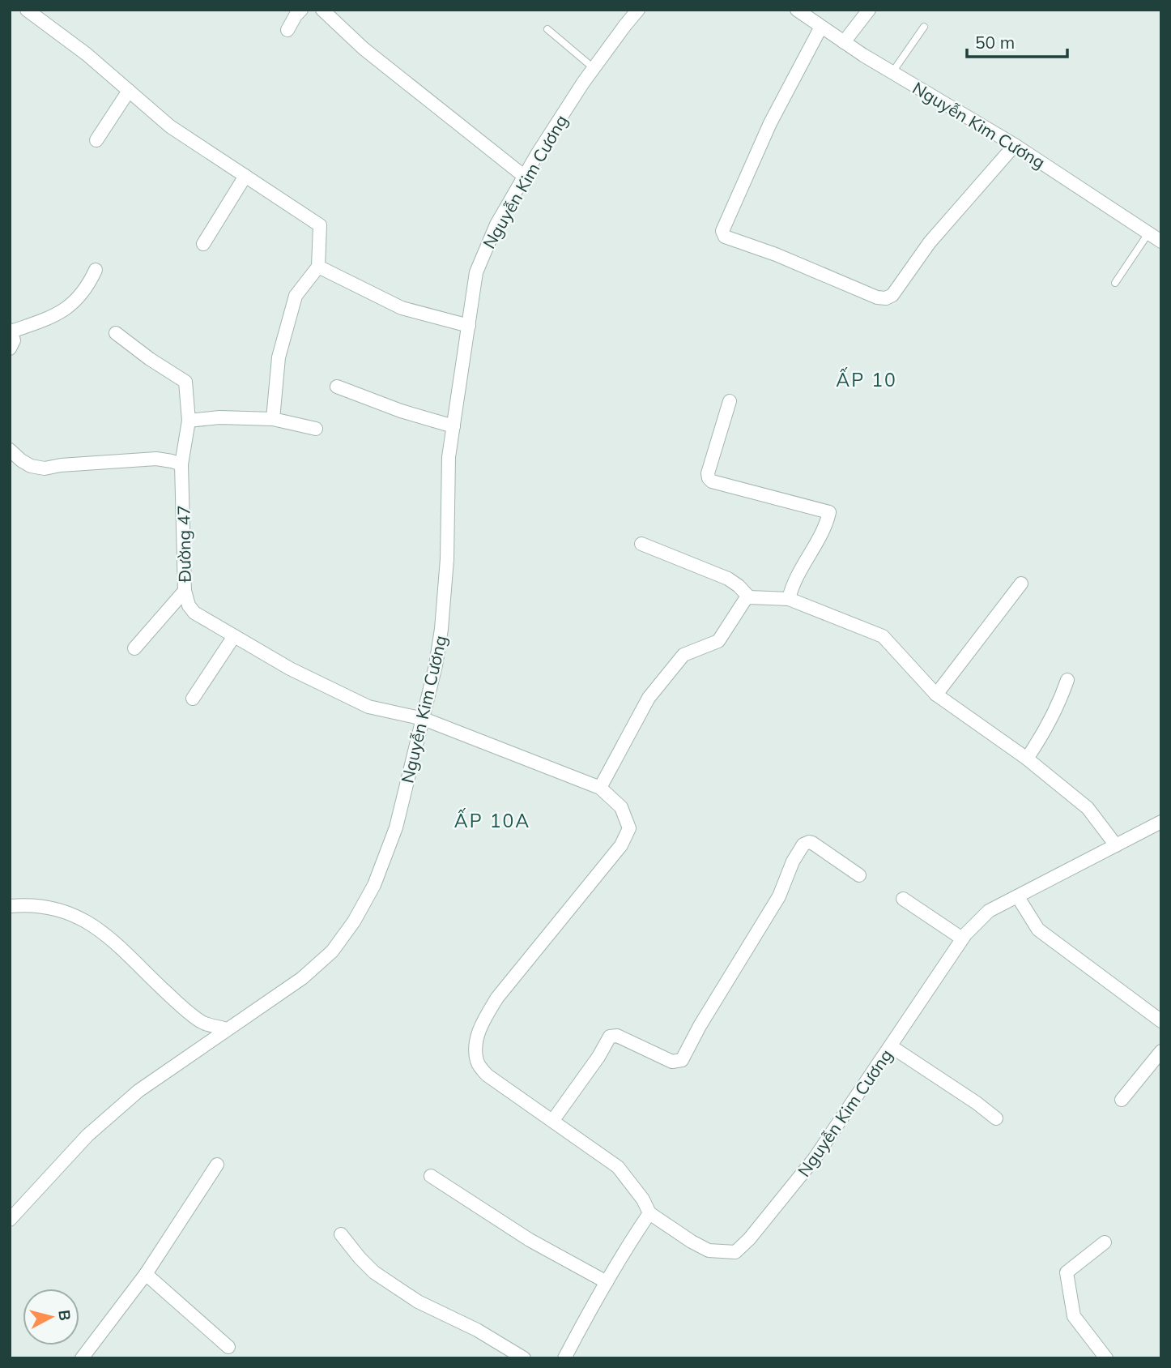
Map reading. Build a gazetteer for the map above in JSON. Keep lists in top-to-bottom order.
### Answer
{
  "streets": {
    "street": ["Nguyễn Kim Cương", "Đường 47"]
  },
  "crossings": [
    ["Nguyễn Kim Cương", "Đường 47"]
  ],
  "districts": ["ẤP 10", "ẤP 10A"],
  "scale_bar": "50 m",
  "north": "right"
}
